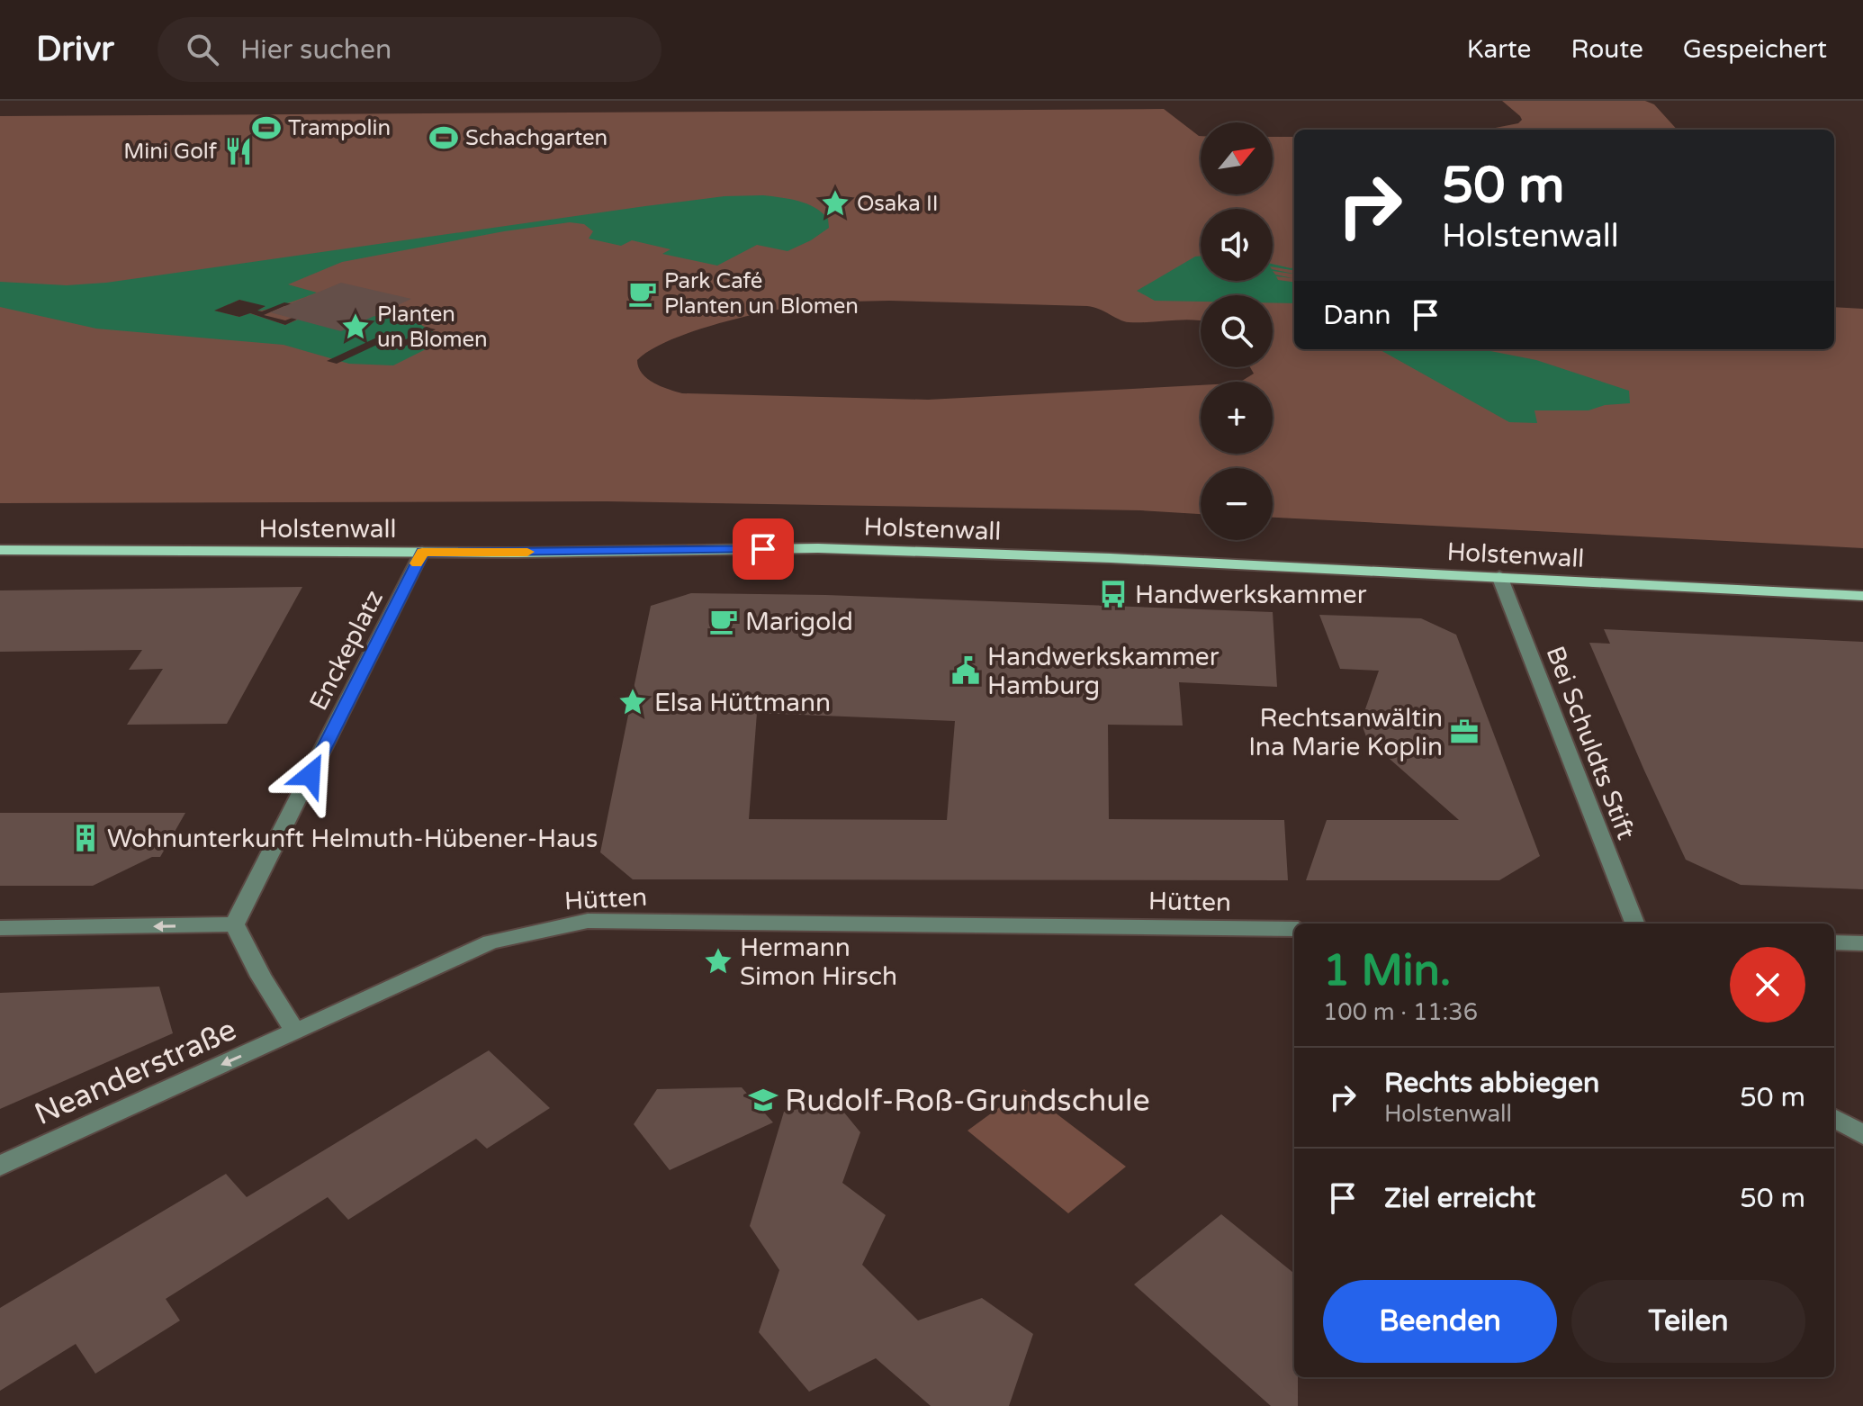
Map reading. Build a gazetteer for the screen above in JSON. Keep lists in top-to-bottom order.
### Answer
{
  "streets": {
    "main road": ["Holstenwall"],
    "street": [
      "Enckeplatz",
      "Bei Schuldts Stift",
      "Hütten",
      "Neanderstraße"
    ]
  },
  "crossings": [
    ["Holstenwall", "Enckeplatz"],
    ["Holstenwall", "Bei Schuldts Stift"],
    ["Hütten", "Neanderstraße"]
  ],
  "places": {
    "sports": ["Trampolin", "Schachgarten"],
    "restaurant": ["Mini Golf"],
    "place": [
      "Osaka II",
      "Planten un Blomen",
      "Elsa Hüttmann",
      "Hermann Simon Hirsch"
    ],
    "cafe": ["Park Café Planten un Blomen", "Marigold"],
    "bus stop": ["Handwerkskammer"],
    "public building": ["Handwerkskammer Hamburg"],
    "office": ["Rechtsanwältin Ina Marie Koplin"],
    "building": ["Wohnunterkunft Helmuth-Hübener-Haus"],
    "school or university": ["Rudolf-Roß-Grundschule"]
  },
  "north": "top right",
  "page": {
    "header": "Drivr",
    "search": "Hier suchen",
    "nav": ["Karte", "Route", "Gespeichert"],
    "map_buttons": ["+", "−"],
    "turn": ["50 m", "Holstenwall"],
    "then": "Dann",
    "heading": ["1 Min.", "100 m · 11:36"],
    "list": [
      {
        "name": "Rechts abbiegen",
        "note": "Holstenwall",
        "value": "50 m"
      },
      {
        "name": "Ziel erreicht",
        "value": "50 m"
      }
    ],
    "buttons": ["Beenden", "Teilen"]
  }
}
